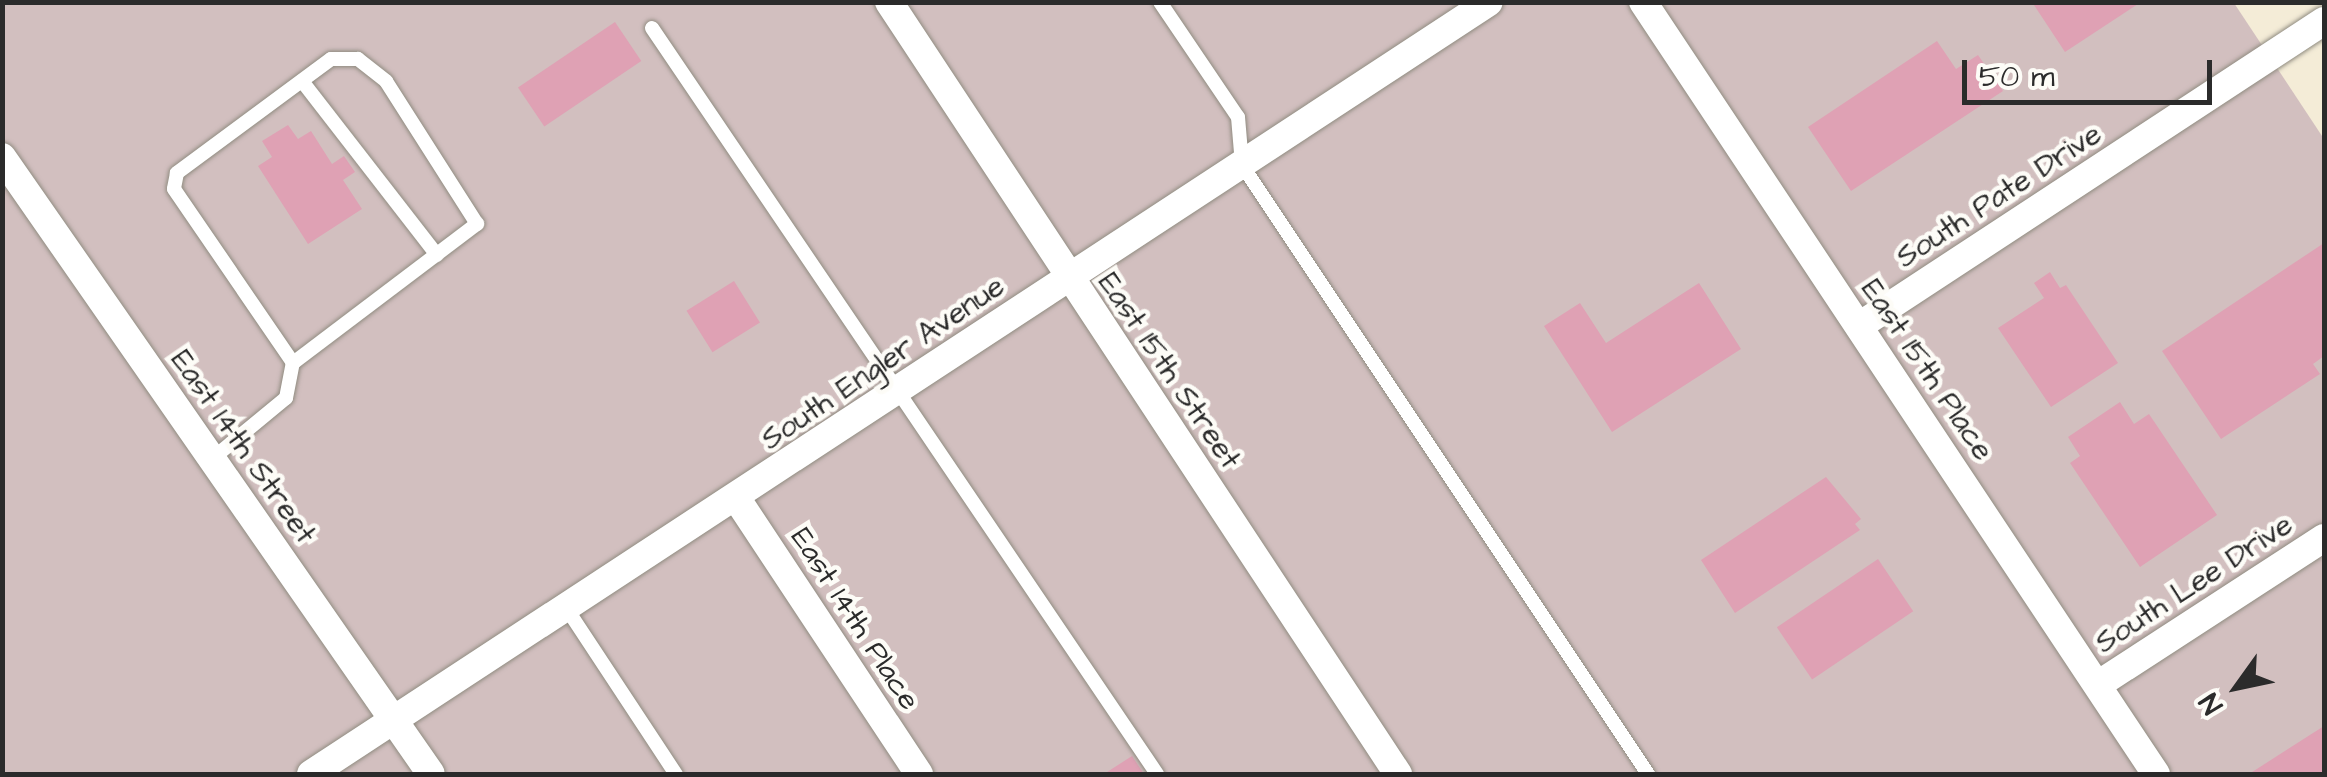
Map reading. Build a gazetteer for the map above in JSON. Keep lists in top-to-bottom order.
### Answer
{
  "streets": {
    "street": [
      "South Pate Drive",
      "South Engler Avenue",
      "East 15th Place",
      "East 15th Street",
      "East 14th Street",
      "South Lee Drive",
      "East 14th Place"
    ]
  },
  "crossings": [
    ["South Pate Drive", "East 15th Place"],
    ["South Engler Avenue", "East 15th Street"],
    ["South Engler Avenue", "East 14th Street"],
    ["South Engler Avenue", "East 14th Place"],
    ["East 15th Place", "South Lee Drive"]
  ],
  "scale_bar": "50 m",
  "north": "bottom left"
}
